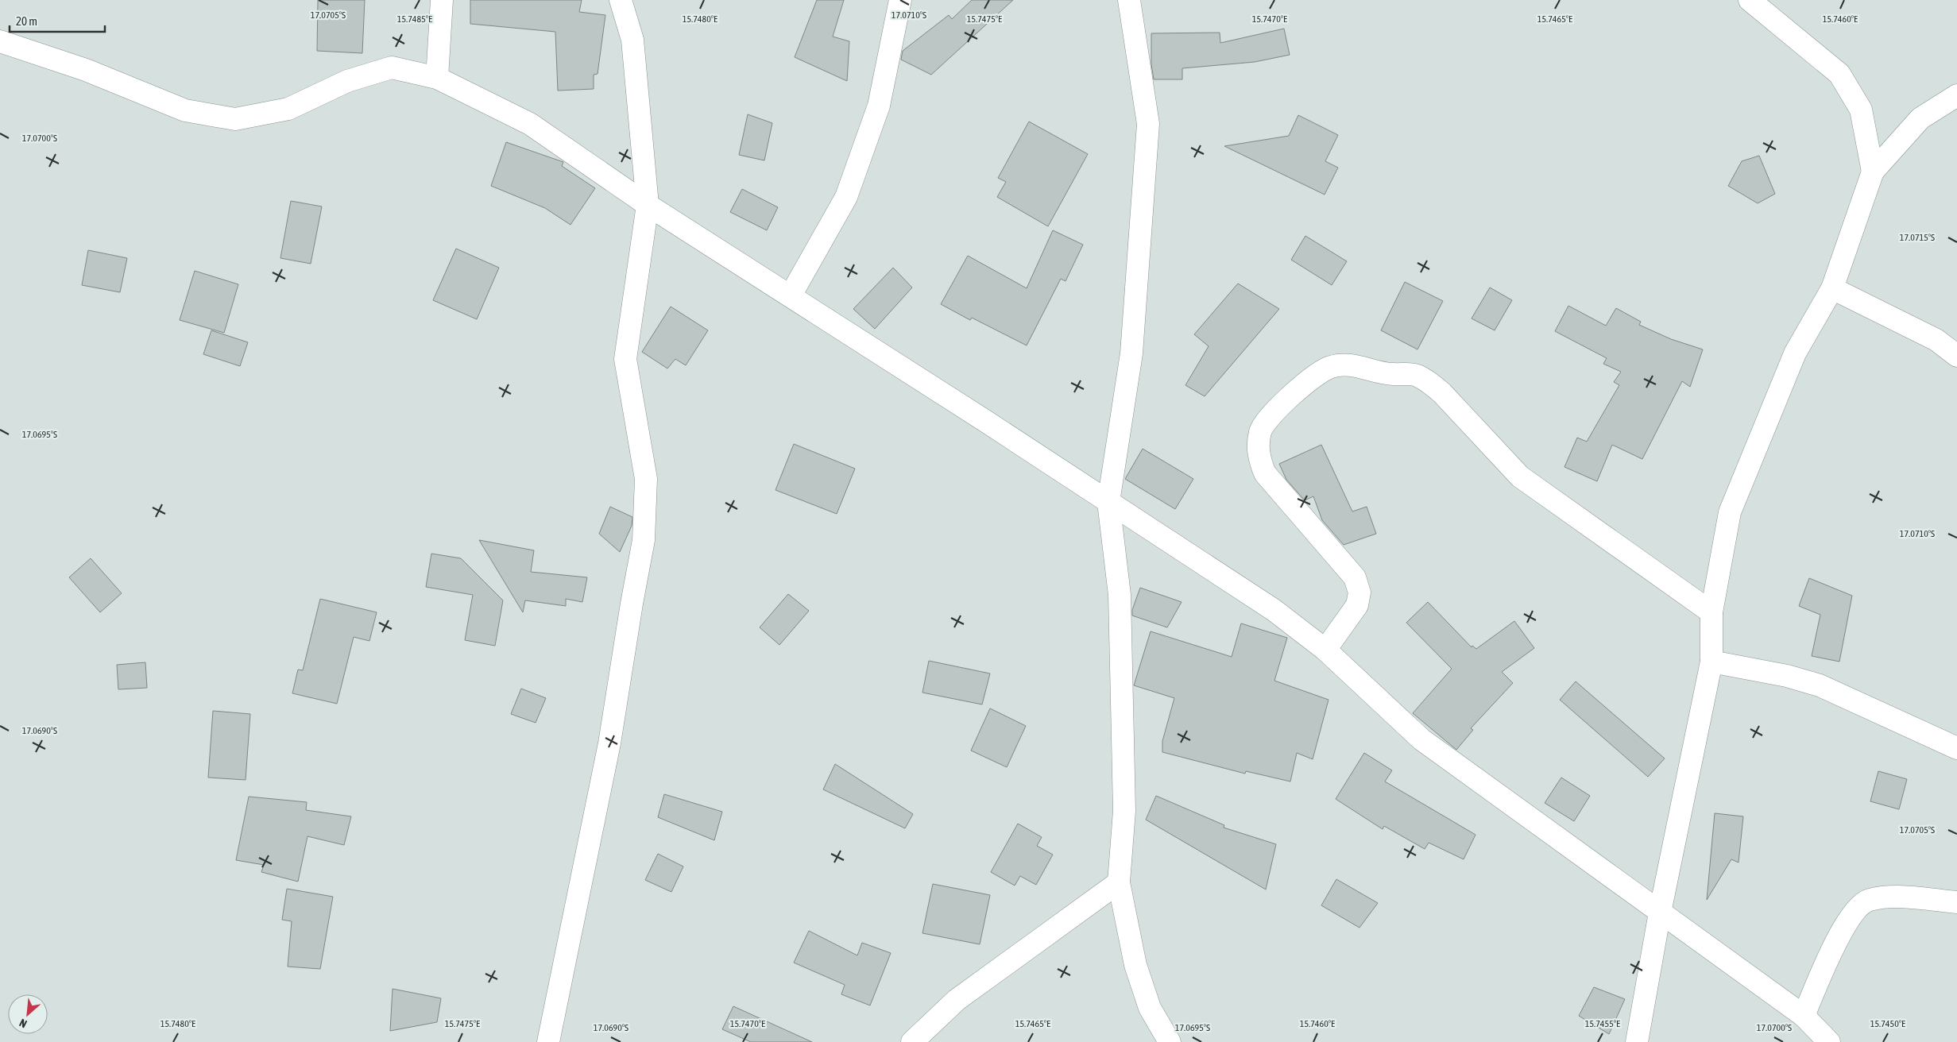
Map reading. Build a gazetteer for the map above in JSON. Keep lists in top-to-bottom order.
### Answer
{
  "scale_bar": "20 m",
  "north": "bottom left",
  "coordinates": [
    "17.0705°S",
    "17.0710°S",
    "15.7485°E",
    "15.7480°E",
    "15.7475°E",
    "15.7470°E",
    "15.7465°E",
    "15.7460°E",
    "17.0700°S",
    "17.0715°S",
    "17.0695°S",
    "17.0690°S",
    "15.7455°E",
    "15.7450°E"
  ]
}
